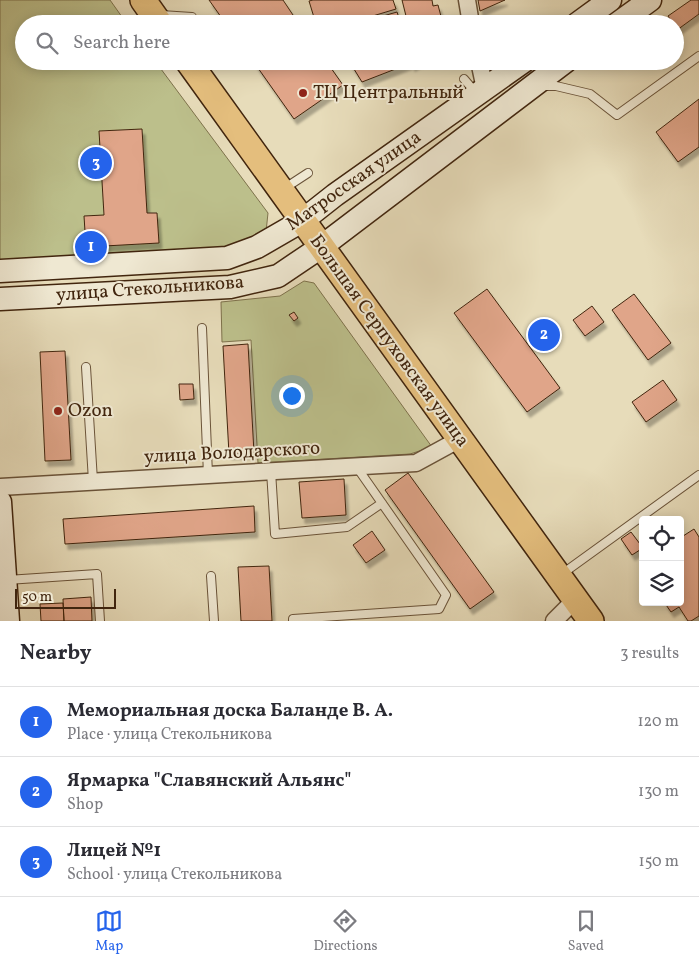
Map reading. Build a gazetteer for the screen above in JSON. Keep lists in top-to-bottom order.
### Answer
{
  "streets": {
    "main road": ["Матросская улица", "улица Стекольникова", "Большая Серпуховская улица"],
    "street": ["улица Володарского"]
  },
  "crossings": [
    ["Матросская улица", "улица Стекольникова"],
    ["Матросская улица", "Большая Серпуховская улица"],
    ["улица Стекольникова", "Большая Серпуховская улица"],
    ["Большая Серпуховская улица", "улица Володарского"]
  ],
  "places": ["ТЦ Центральный", "Ozon"],
  "scale_bar": "50 m",
  "page": {
    "search": "Search here",
    "pins": ["3", "1", "2"],
    "scale": "50 m",
    "heading": ["Nearby", "3 results"],
    "list": [
      {
        "mark": "1",
        "name": "Мемориальная доска Баланде В. А.",
        "note": "Place · улица Стекольникова",
        "value": "120 m"
      },
      {
        "mark": "2",
        "name": "Ярмарка \"Славянский Альянс\"",
        "note": "Shop",
        "value": "130 m"
      },
      {
        "mark": "3",
        "name": "Лицeй №1",
        "note": "School · улица Стекольникова",
        "value": "150 m"
      }
    ],
    "nav": ["Map", "Directions", "Saved"]
  }
}
